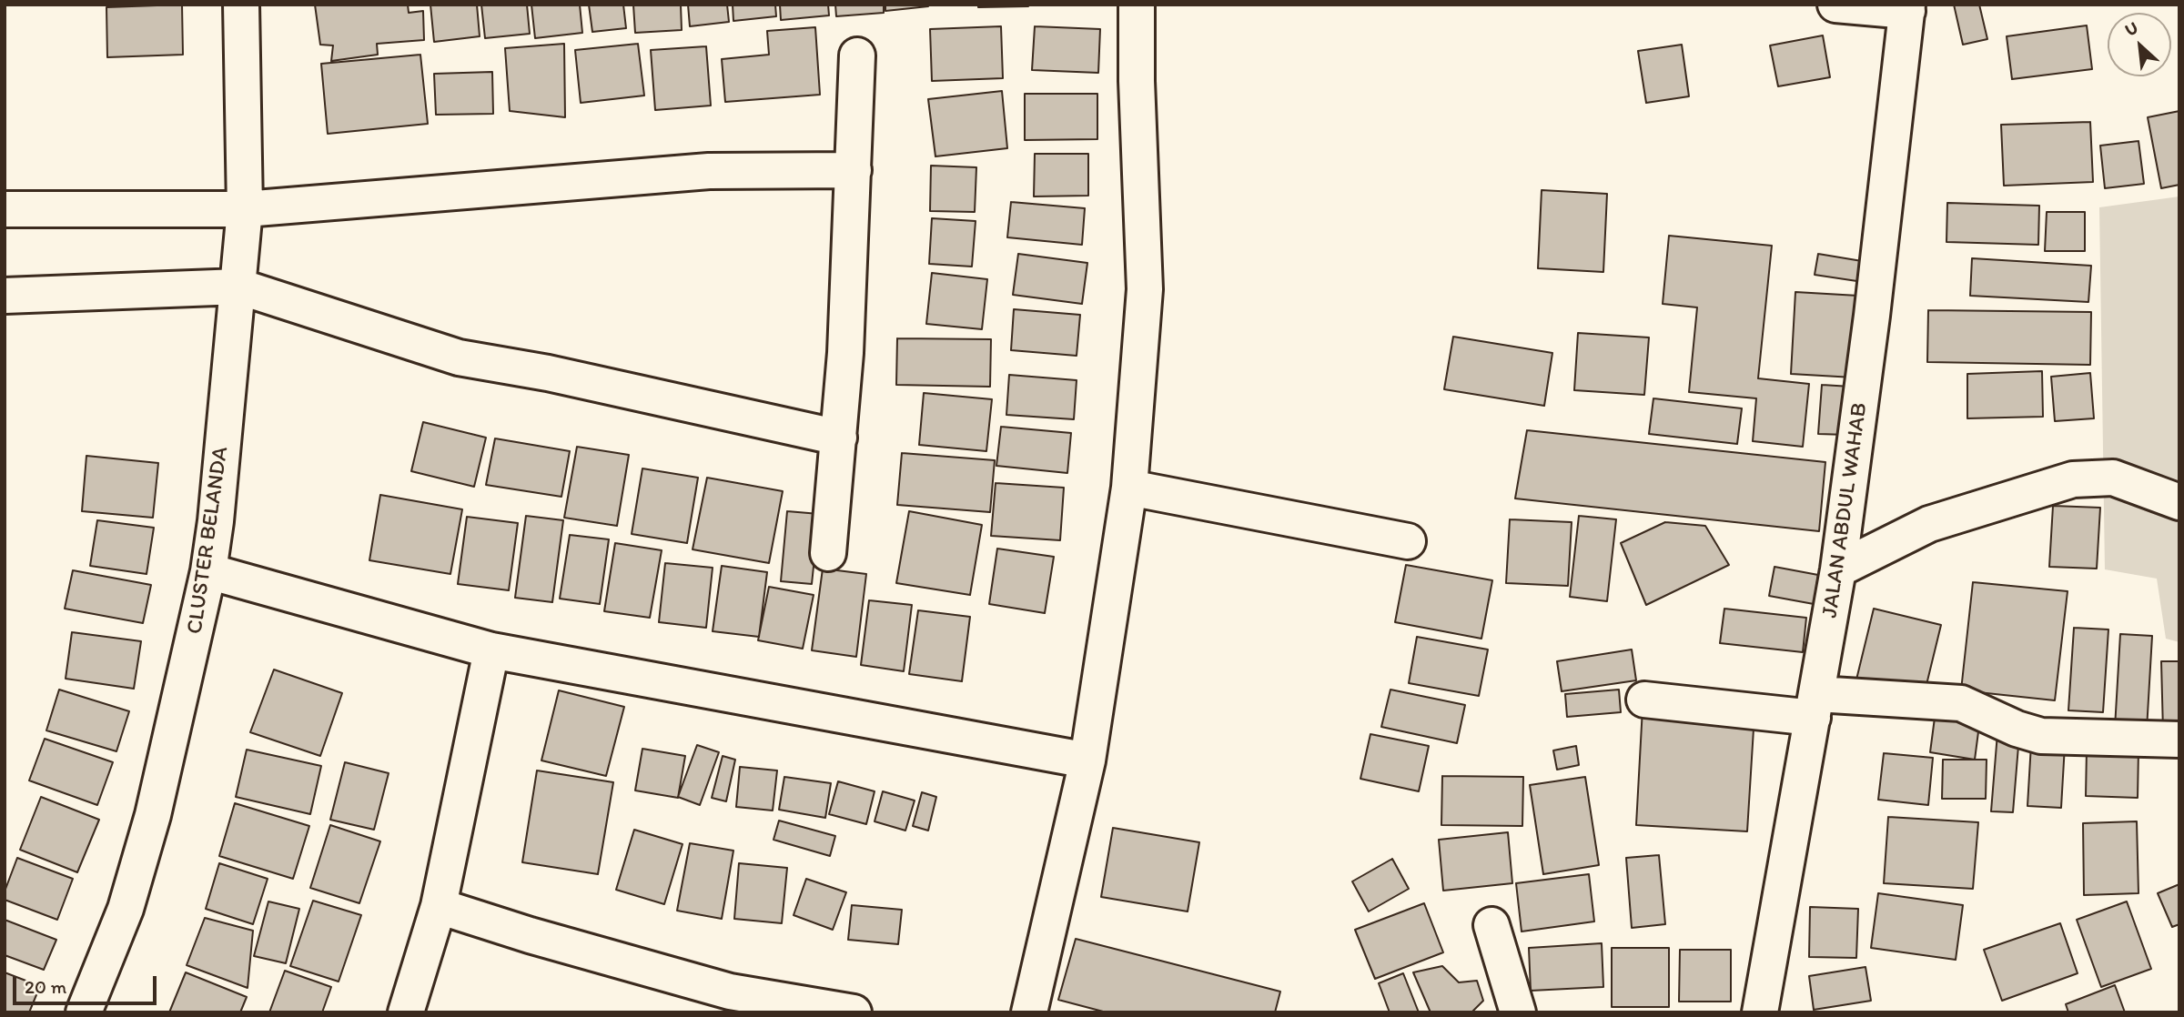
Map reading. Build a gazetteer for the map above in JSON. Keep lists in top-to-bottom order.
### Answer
{
  "streets": {
    "street": ["JALAN ABDUL WAHAB", "CLUSTER BELANDA"]
  },
  "scale_bar": "20 m",
  "north": "top left"
}
